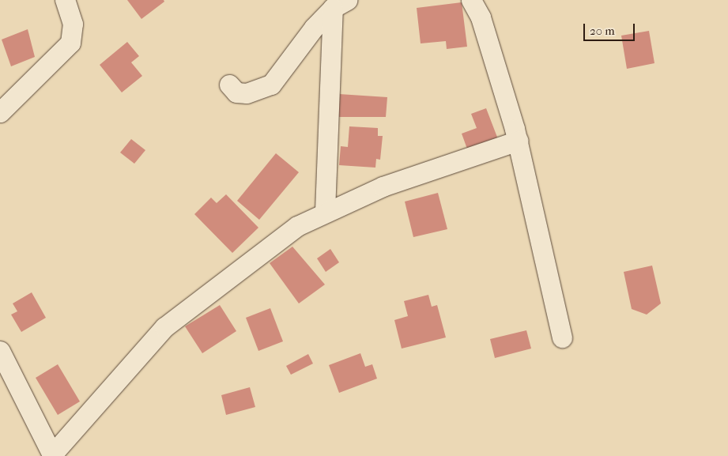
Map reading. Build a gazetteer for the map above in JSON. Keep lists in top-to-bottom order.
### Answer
{
  "scale_bar": "20 m"
}
